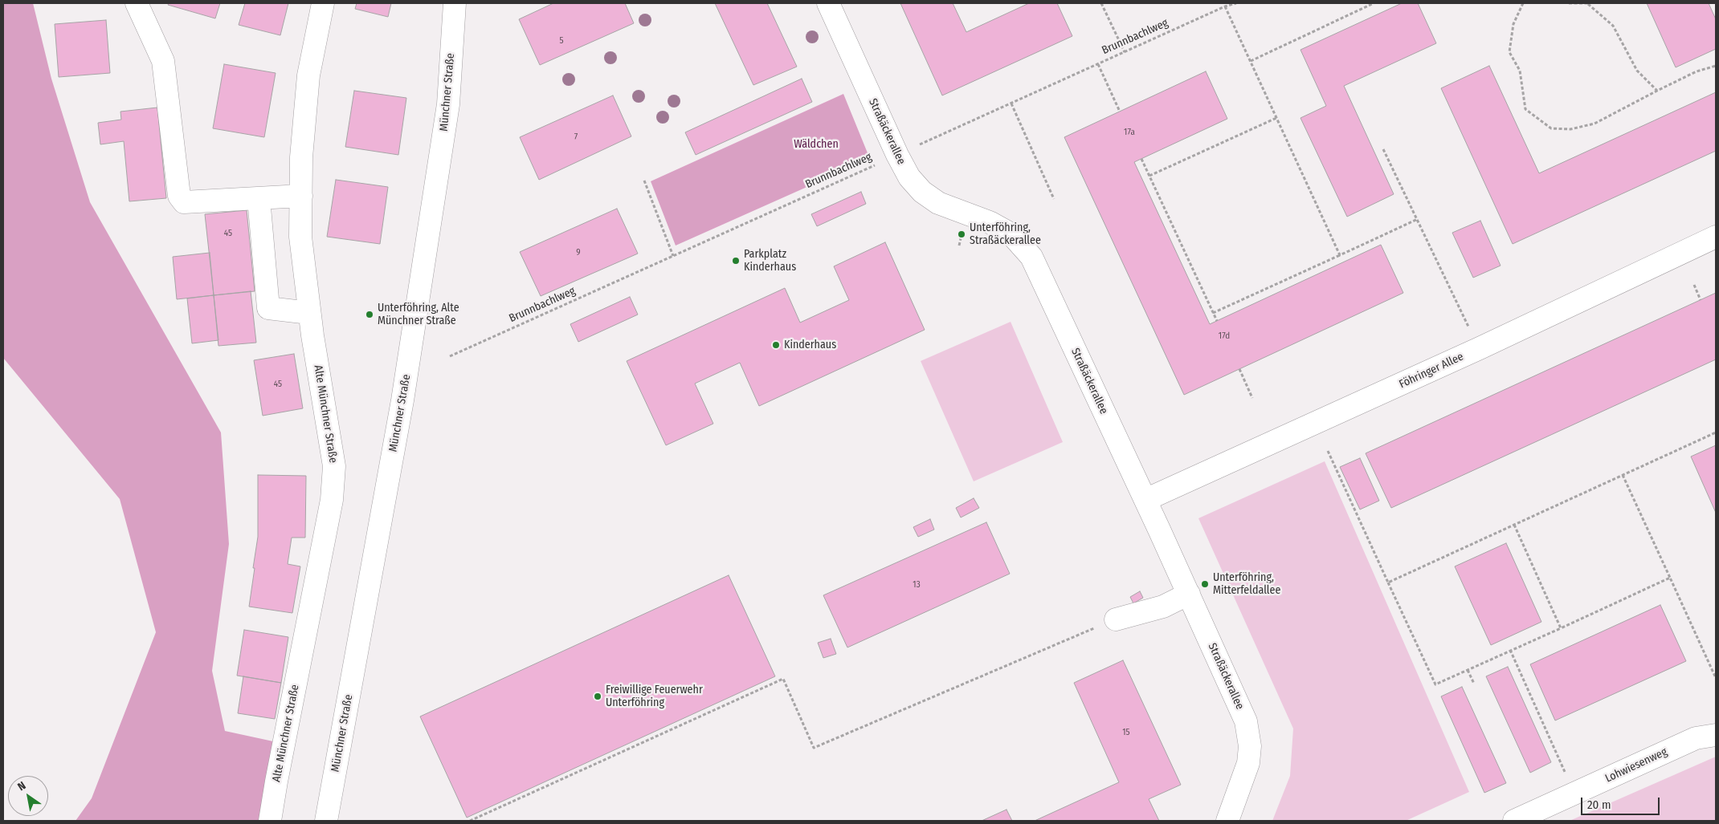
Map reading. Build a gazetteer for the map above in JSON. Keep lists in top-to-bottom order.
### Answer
{
  "streets": {
    "street": [
      "Münchner Straße",
      "Straßäckerallee",
      "Föhringer Allee",
      "Alte Münchner Straße",
      "Lohwiesenweg"
    ],
    "path": ["Brunnbachlweg"]
  },
  "crossings": [
    ["Brunnbachlweg", "Straßäckerallee"],
    ["Straßäckerallee", "Föhringer Allee"]
  ],
  "parks": ["Wäldchen"],
  "places": [
    "Unterföhring, Straßäckerallee",
    "Parkplatz Kinderhaus",
    "Unterföhring, Alte Münchner Straße",
    "Kinderhaus",
    "Unterföhring, Mitterfeldallee",
    "Freiwillige Feuerwehr Unterföhring"
  ],
  "house_numbers": [
    "5",
    "17a",
    "7",
    "45",
    "9",
    "17d",
    "45",
    "13",
    "15"
  ],
  "scale_bar": "20 m",
  "north": "top left"
}
